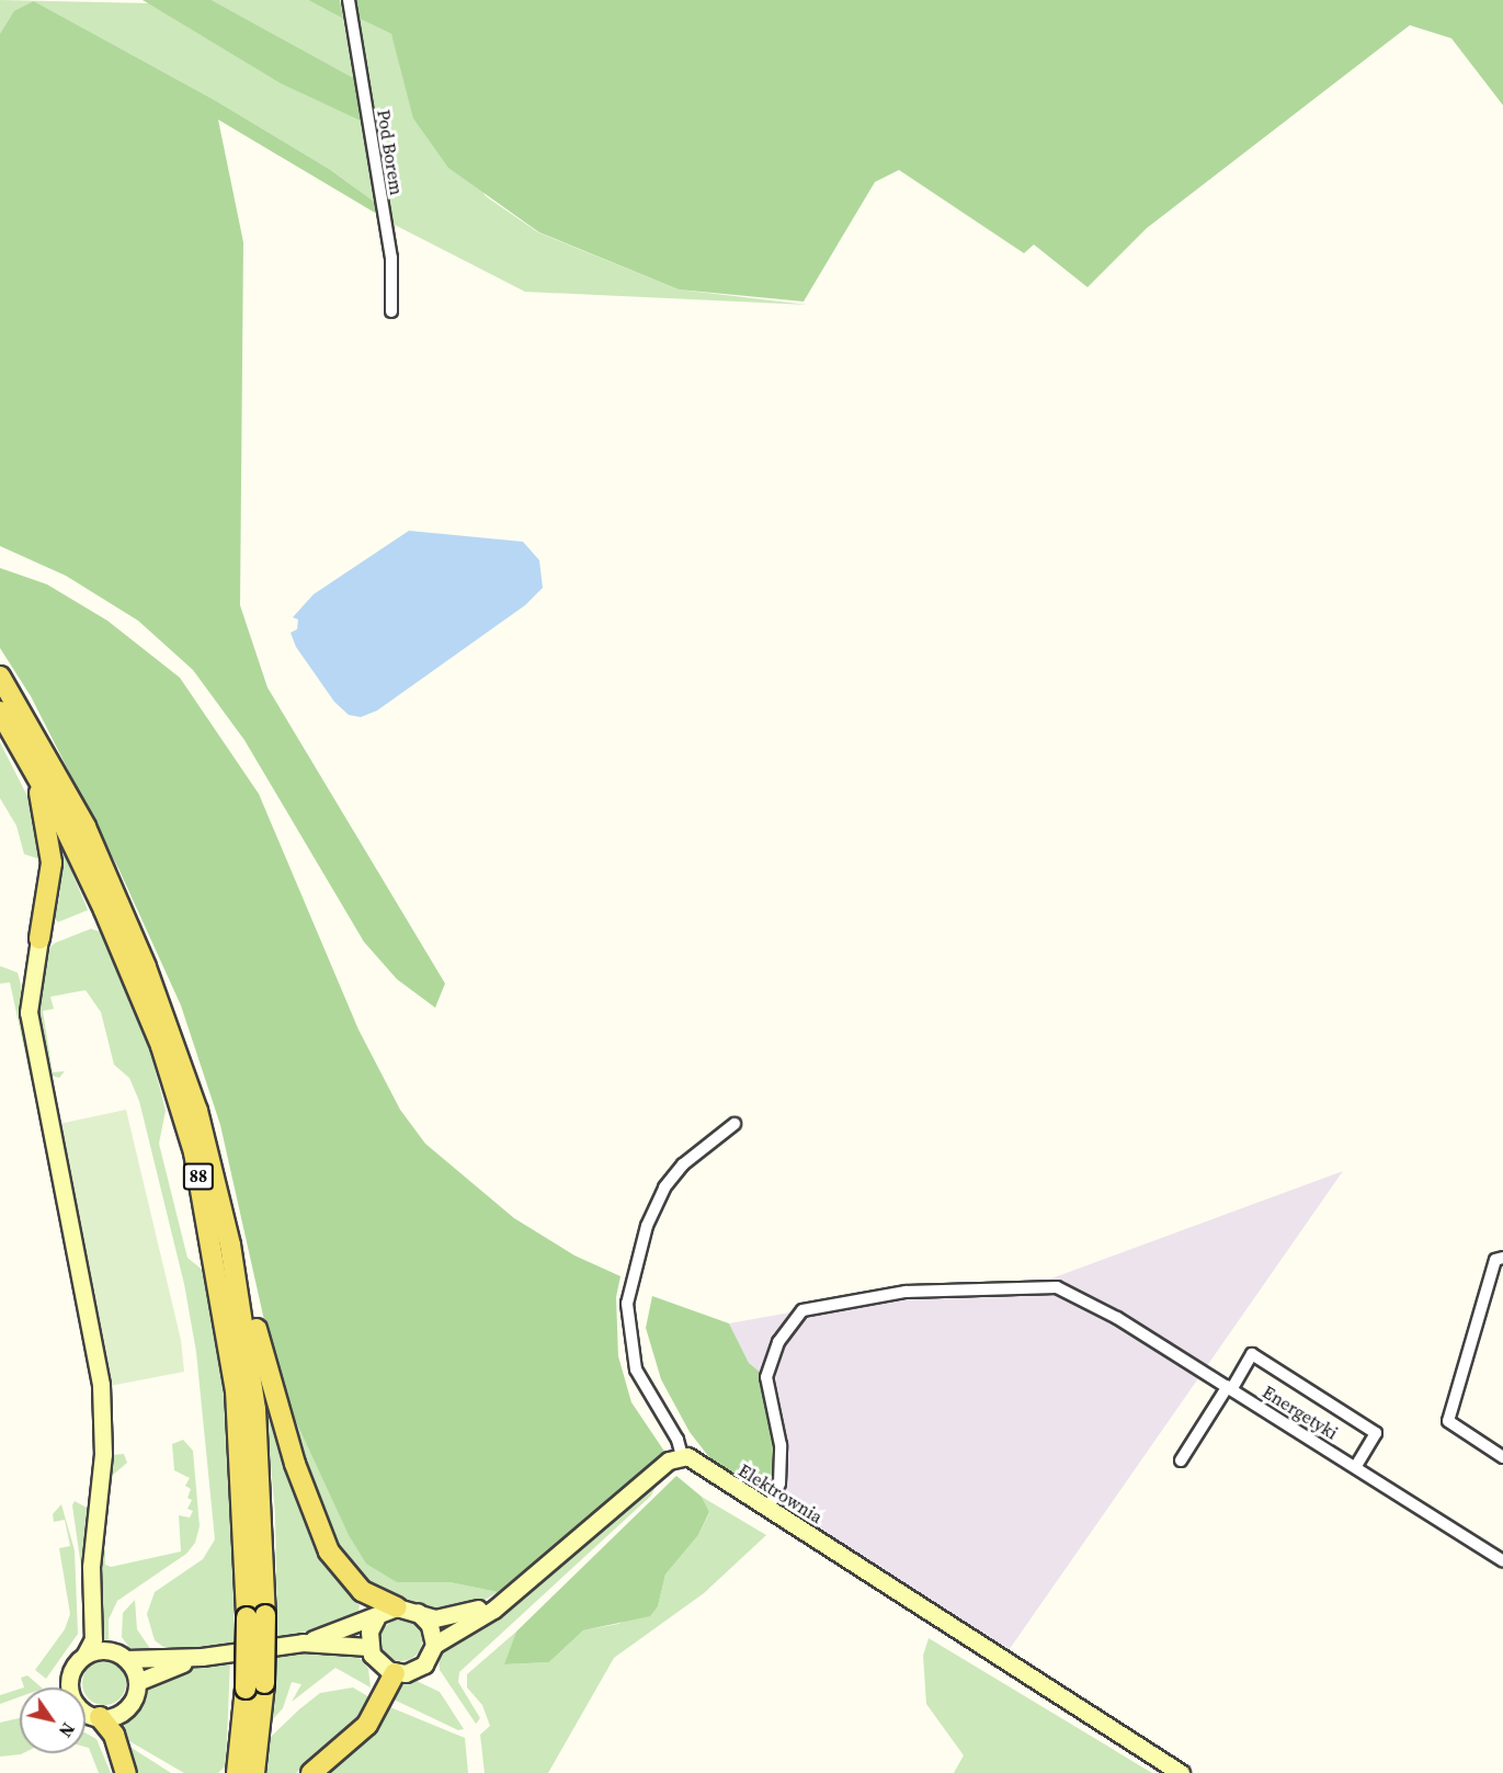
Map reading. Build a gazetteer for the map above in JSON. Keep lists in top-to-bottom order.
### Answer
{
  "streets": {
    "main road": ["88"],
    "street": ["Pod Borem", "Energetyki", "Elektrownia"]
  },
  "crossings": [
    ["Energetyki", "Elektrownia"]
  ],
  "north": "bottom right"
}
